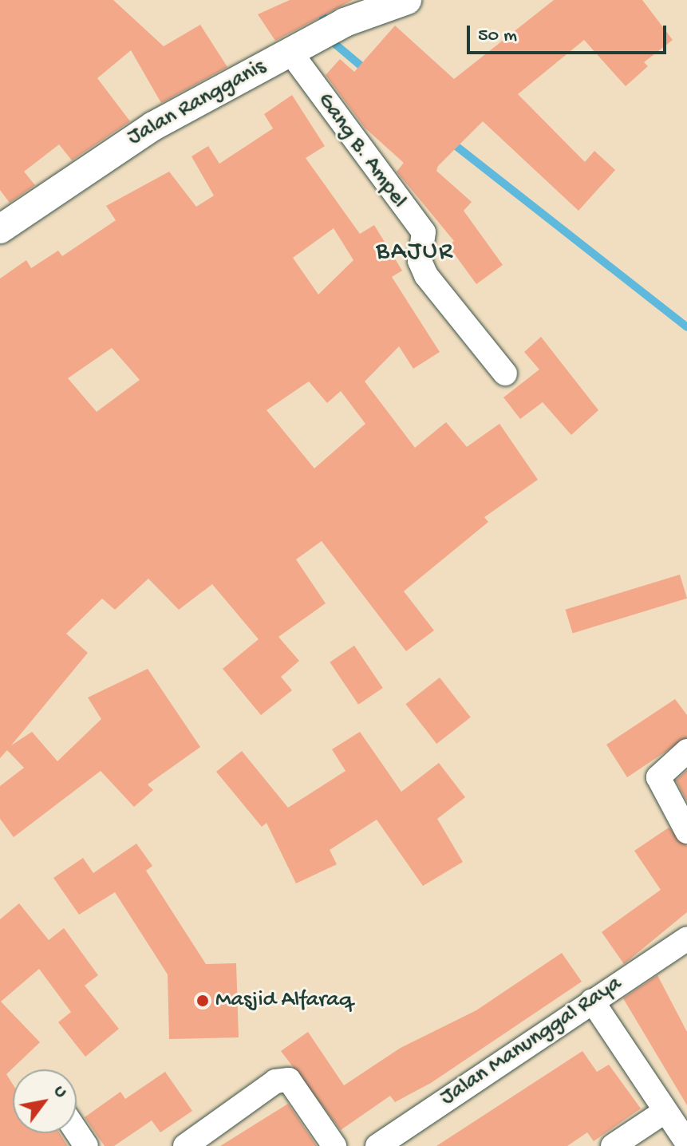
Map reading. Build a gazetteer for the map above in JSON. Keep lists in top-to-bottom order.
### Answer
{
  "streets": {
    "street": ["Jalan Rangganis", "Gang B. Ampel", "Jalan Manunggal Raya"]
  },
  "crossings": [
    ["Jalan Rangganis", "Gang B. Ampel"]
  ],
  "districts": ["BAJUR"],
  "places": ["Masjid Alfaraq"],
  "scale_bar": "50 m",
  "north": "top right"
}
